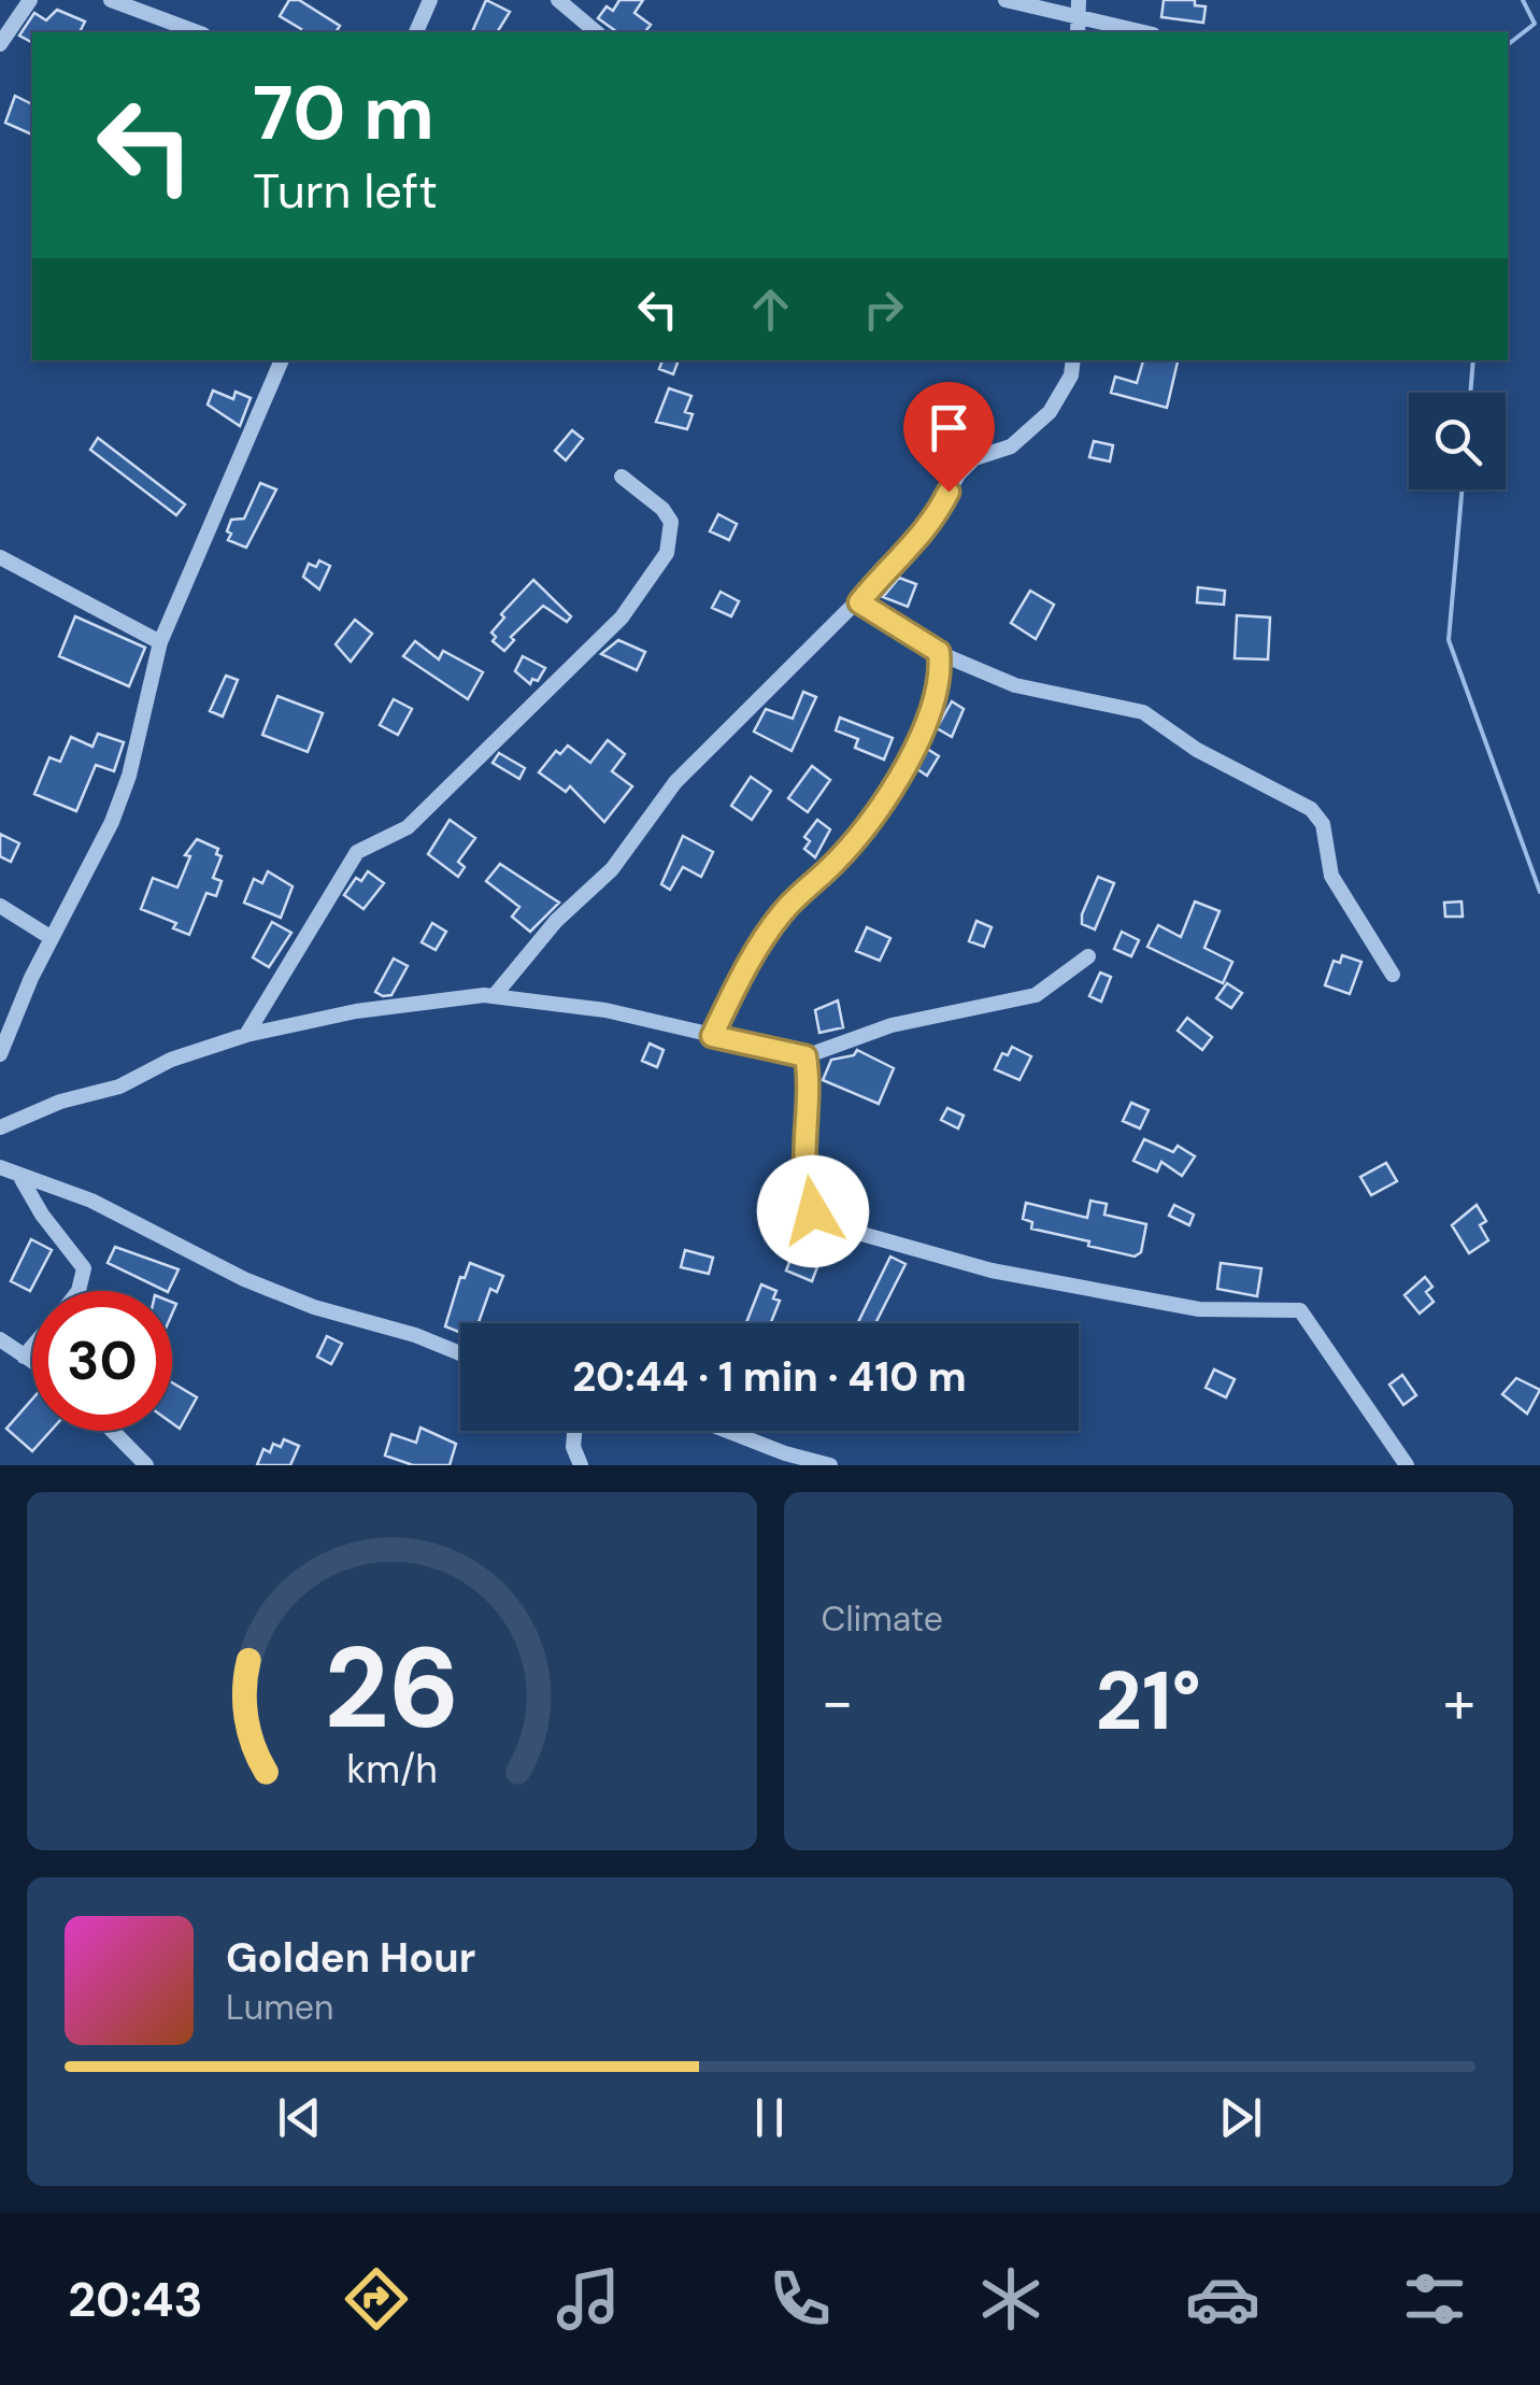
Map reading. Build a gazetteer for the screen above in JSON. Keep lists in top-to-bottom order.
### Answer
{
  "page": {
    "turn": ["70 m", "Turn left"],
    "limit": "30",
    "trip": "20:44 · 1 min · 410 m",
    "tile": "Climate",
    "heat": ["−", "21°", "+"],
    "song": ["Golden Hour", "Lumen"],
    "tabs": "20:43",
    "gauge": ["26", "km/h"]
  }
}
